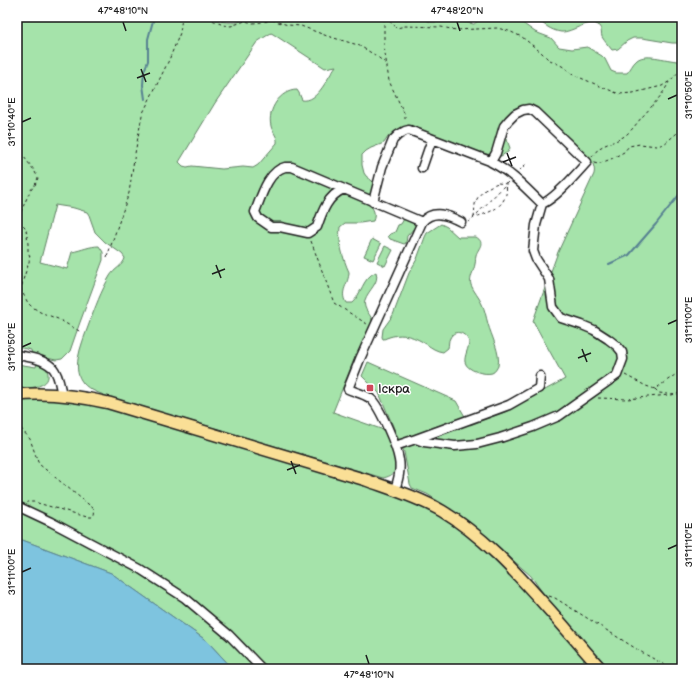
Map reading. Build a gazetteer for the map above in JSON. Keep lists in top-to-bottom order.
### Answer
{
  "places": {
    "transit": ["Іскра"]
  },
  "coordinates": [
    "47°48'10\"N",
    "47°48'20\"N",
    "31°10'50\"E",
    "31°10'40\"E",
    "31°11'00\"E",
    "31°11'10\"E"
  ]
}
